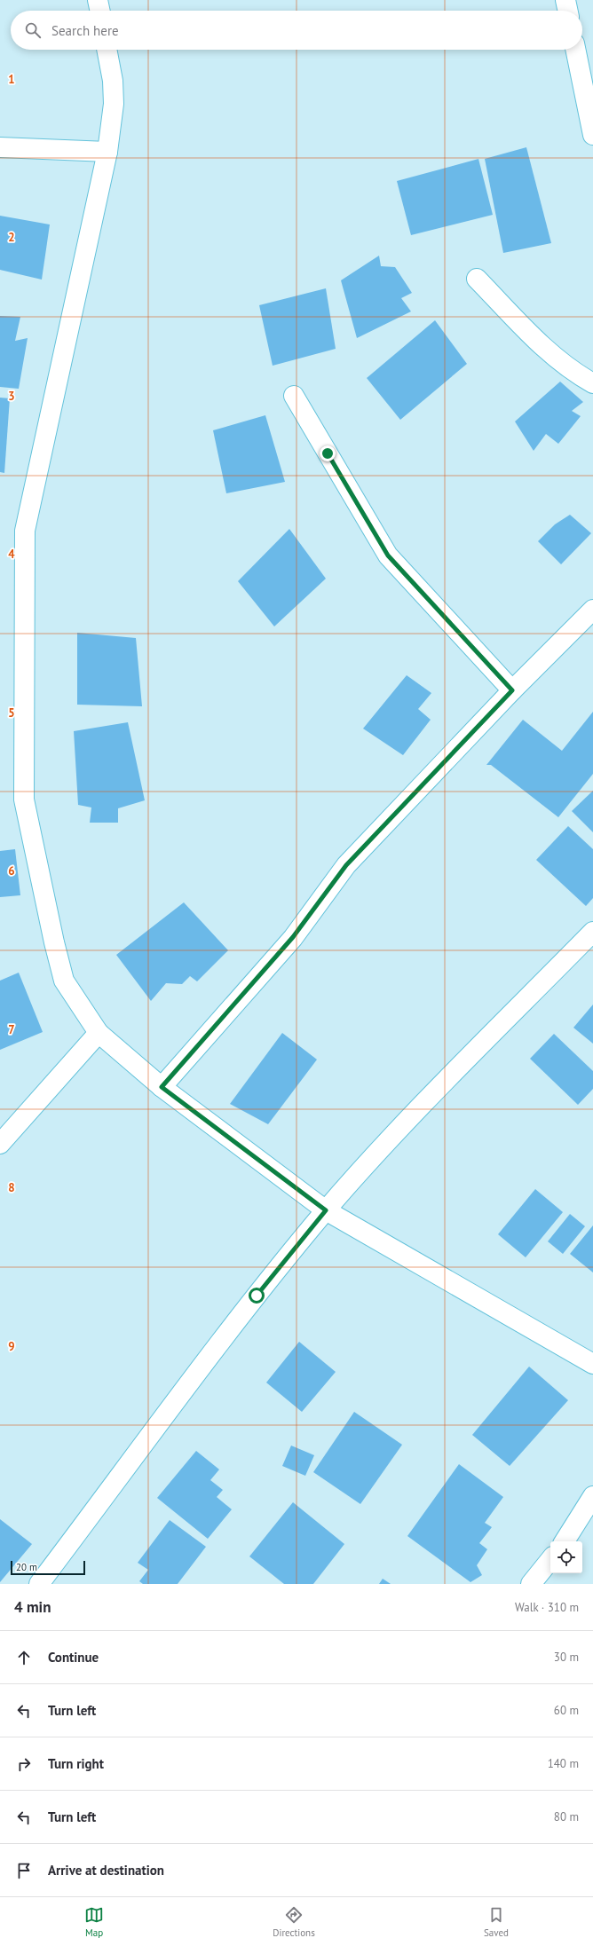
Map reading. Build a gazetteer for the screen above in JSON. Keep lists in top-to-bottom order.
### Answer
{
  "scale_bar": "20 m",
  "page": {
    "search": "Search here",
    "scale": "20 m",
    "heading": ["4 min", "Walk · 310 m"],
    "list": [
      ["Continue", "30 m"],
      ["Turn left", "60 m"],
      ["Turn right", "140 m"],
      ["Turn left", "80 m"],
      "Arrive at destination"
    ],
    "nav": ["Map", "Directions", "Saved"]
  },
  "grid": {
    "rows": [
      "1",
      "2",
      "3",
      "4",
      "5",
      "6",
      "7",
      "8",
      "9"
    ]
  }
}
